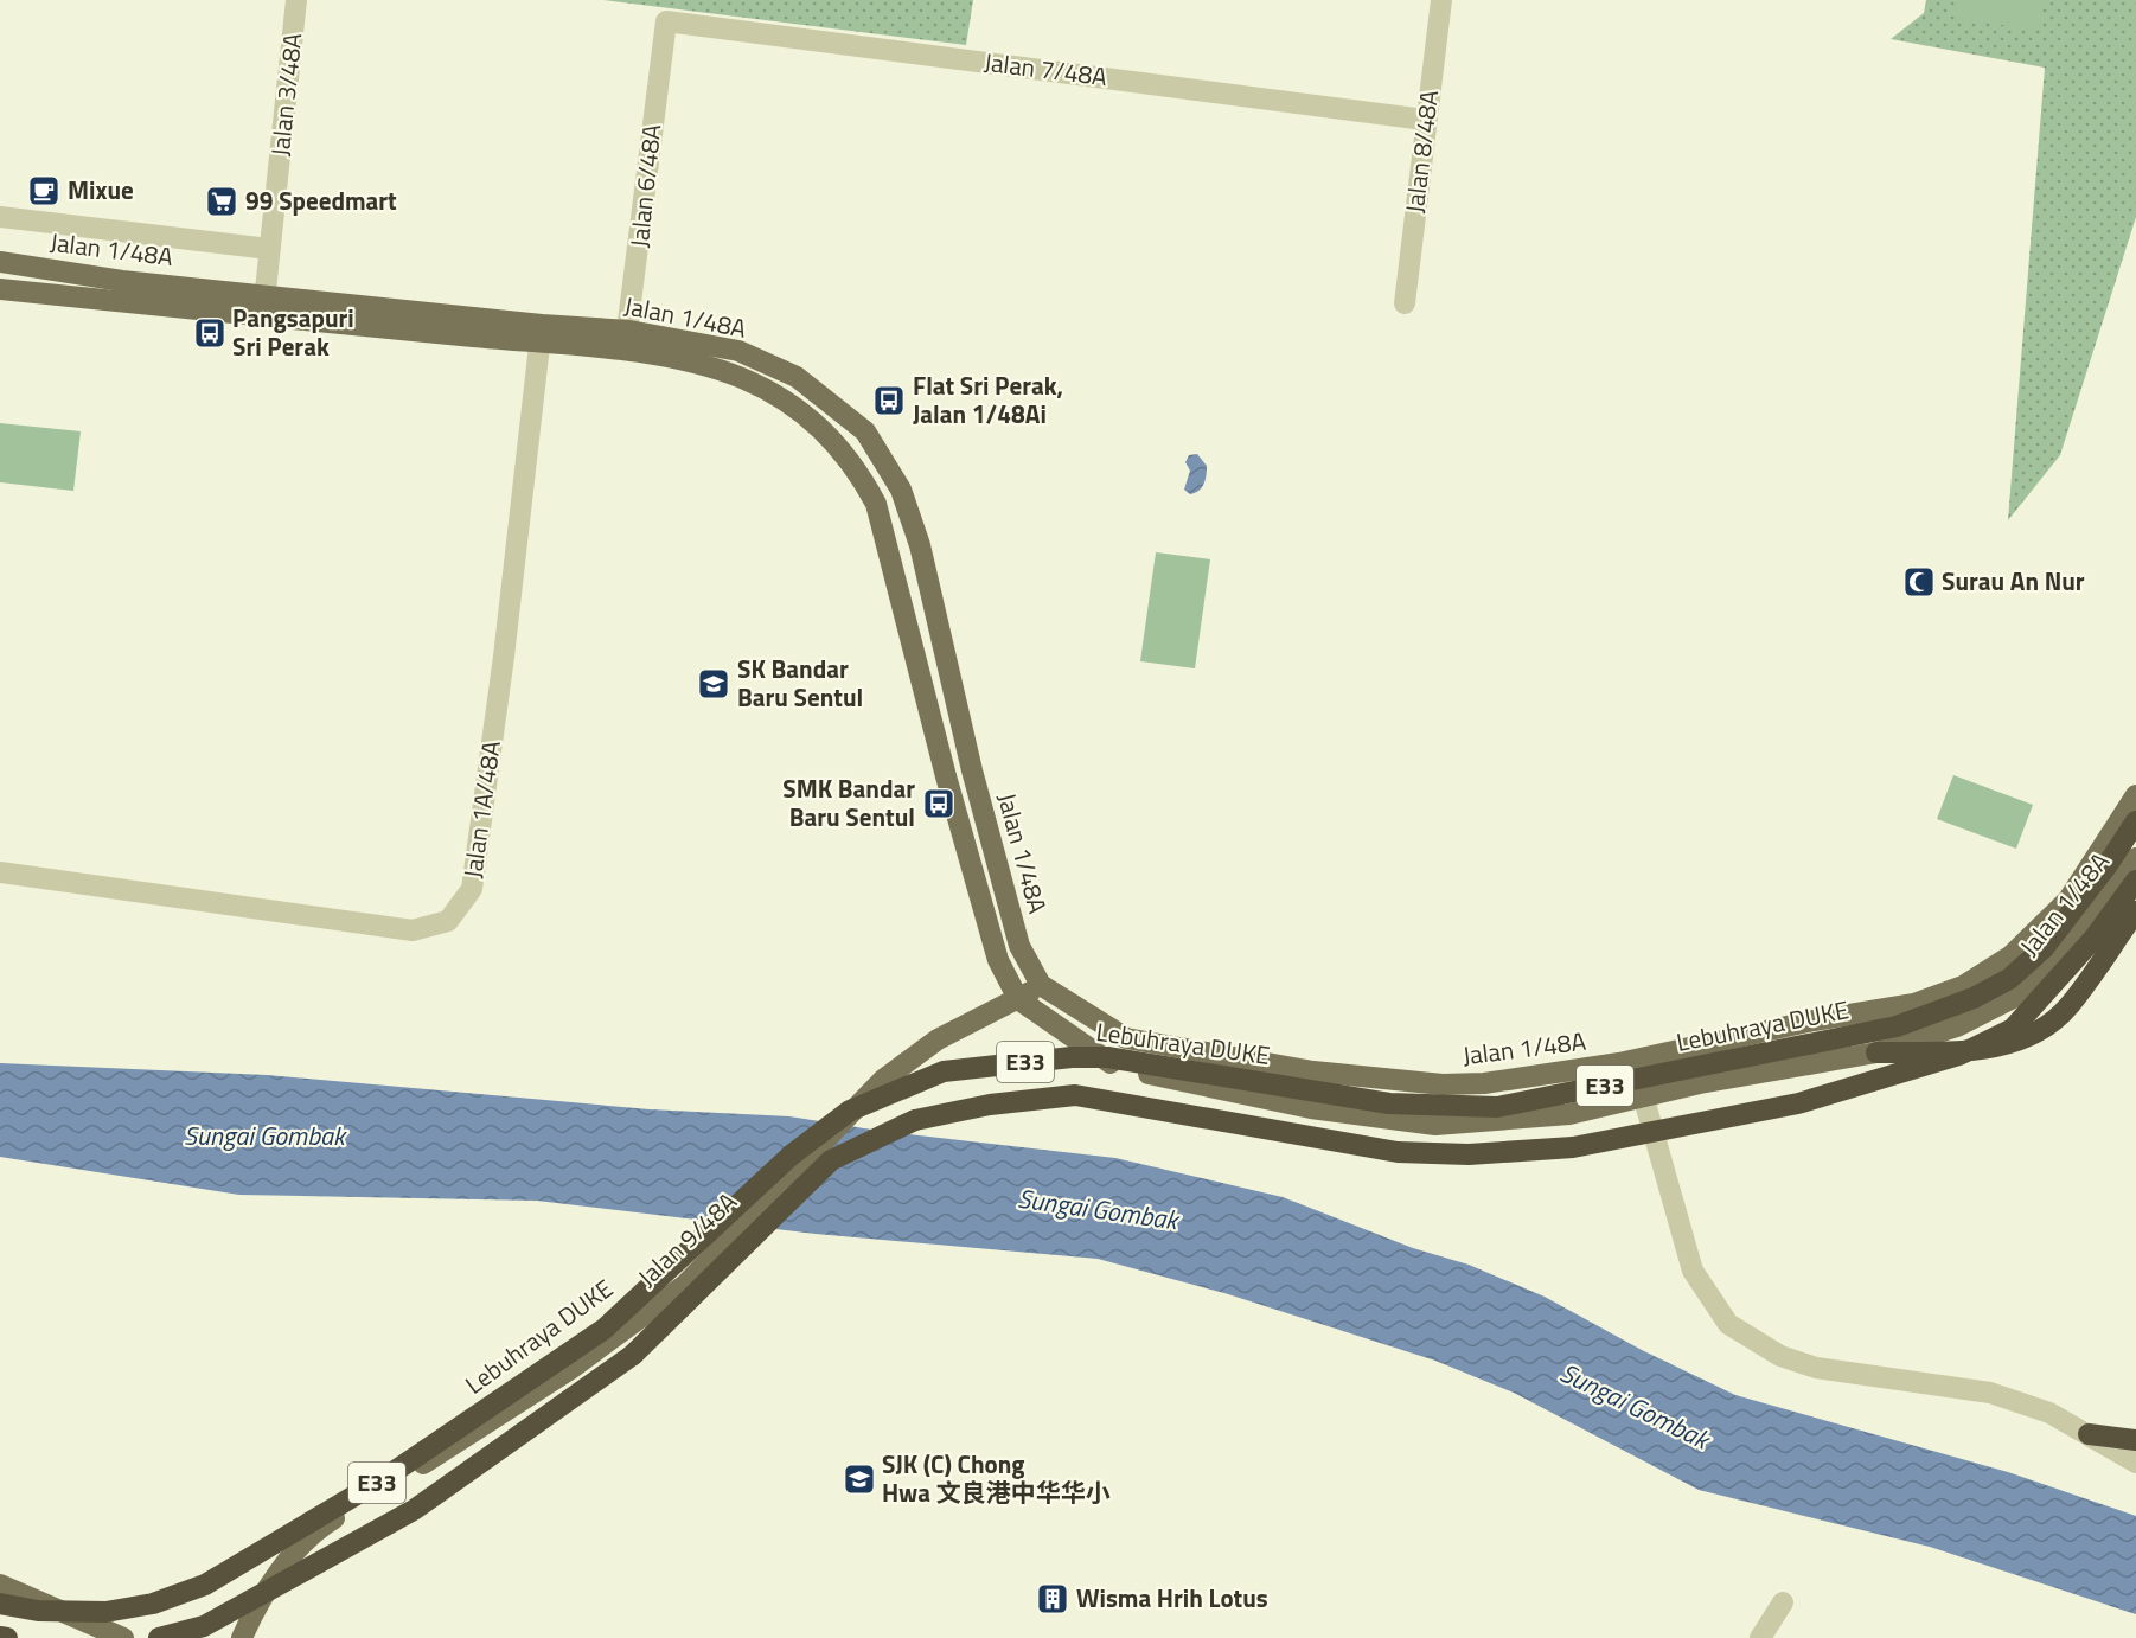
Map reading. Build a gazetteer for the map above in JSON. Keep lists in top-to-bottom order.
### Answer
{
  "streets": {
    "highway": ["Lebuhraya DUKE", "E33"],
    "main road": ["Jalan 1/48A", "Jalan 9/48A"],
    "street": [
      "Jalan 7/48A",
      "Jalan 3/48A",
      "Jalan 8/48A",
      "Jalan 6/48A",
      "Jalan 1A/48A"
    ]
  },
  "crossings": [
    ["Jalan 7/48A", "Jalan 8/48A"],
    ["Jalan 7/48A", "Jalan 6/48A"],
    ["Jalan 3/48A", "Jalan 1/48A"],
    ["Jalan 6/48A", "Jalan 1/48A"],
    ["Jalan 1/48A", "Jalan 1A/48A"],
    ["Jalan 1/48A", "Jalan 9/48A"]
  ],
  "water": ["Sungai Gombak"],
  "places": {
    "cafe": ["Mixue"],
    "supermarket": ["99 Speedmart"],
    "bus stop": ["Pangsapuri Sri Perak", "Flat Sri Perak, Jalan 1/48Ai", "SMK Bandar Baru Sentul"],
    "mosque": ["Surau An Nur"],
    "school or university": ["SK Bandar Baru Sentul", "SJK (C) Chong Hwa 文良港中华华小"],
    "building": ["Wisma Hrih Lotus"]
  }
}
